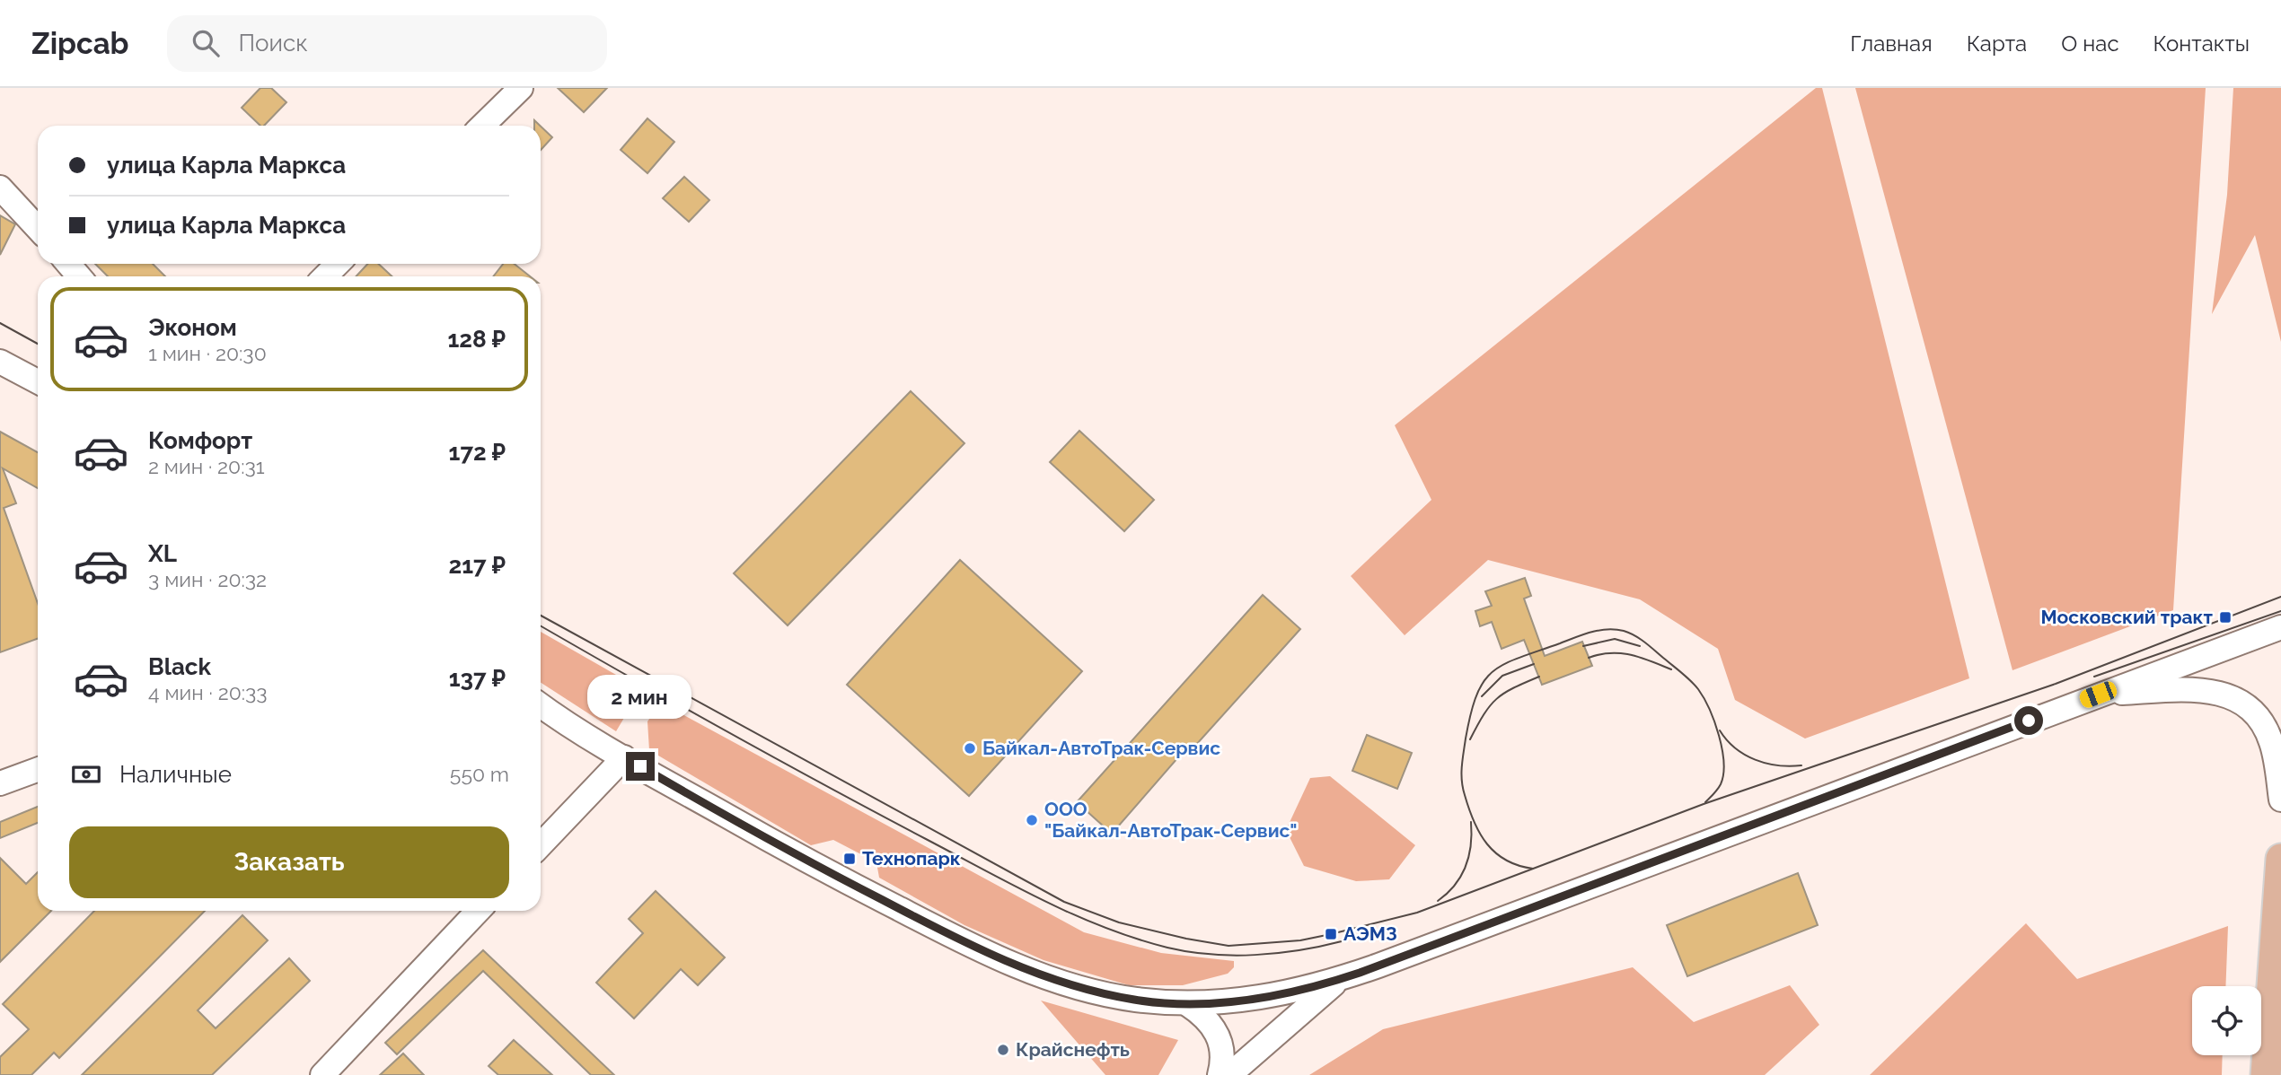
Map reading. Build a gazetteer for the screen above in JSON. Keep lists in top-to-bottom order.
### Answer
{
  "places": {
    "transit": ["Московский тракт", "Технопарк", "АЭМЗ"],
    "other": ["Байкал-АвтоТрак-Сервис", "ООО \"Байкал-АвтоТрак-Сервис\"", "Крайснефть"]
  },
  "page": {
    "header": "Zipcab",
    "search": "Поиск",
    "nav": [
      "Главная",
      "Карта",
      "О нас",
      "Контакты"
    ],
    "banner": ["улица Карла Маркса", "улица Карла Маркса"],
    "list": [
      {
        "name": "Эконом",
        "note": "1 мин · 20:30",
        "value": "128 ₽"
      },
      {
        "name": "Комфорт",
        "note": "2 мин · 20:31",
        "value": "172 ₽"
      },
      {
        "name": "XL",
        "note": "3 мин · 20:32",
        "value": "217 ₽"
      },
      {
        "name": "Black",
        "note": "4 мин · 20:33",
        "value": "137 ₽"
      }
    ],
    "bubble": "2 мин",
    "pay": ["Наличные", "550 m"],
    "buttons": "Заказать"
  }
}
